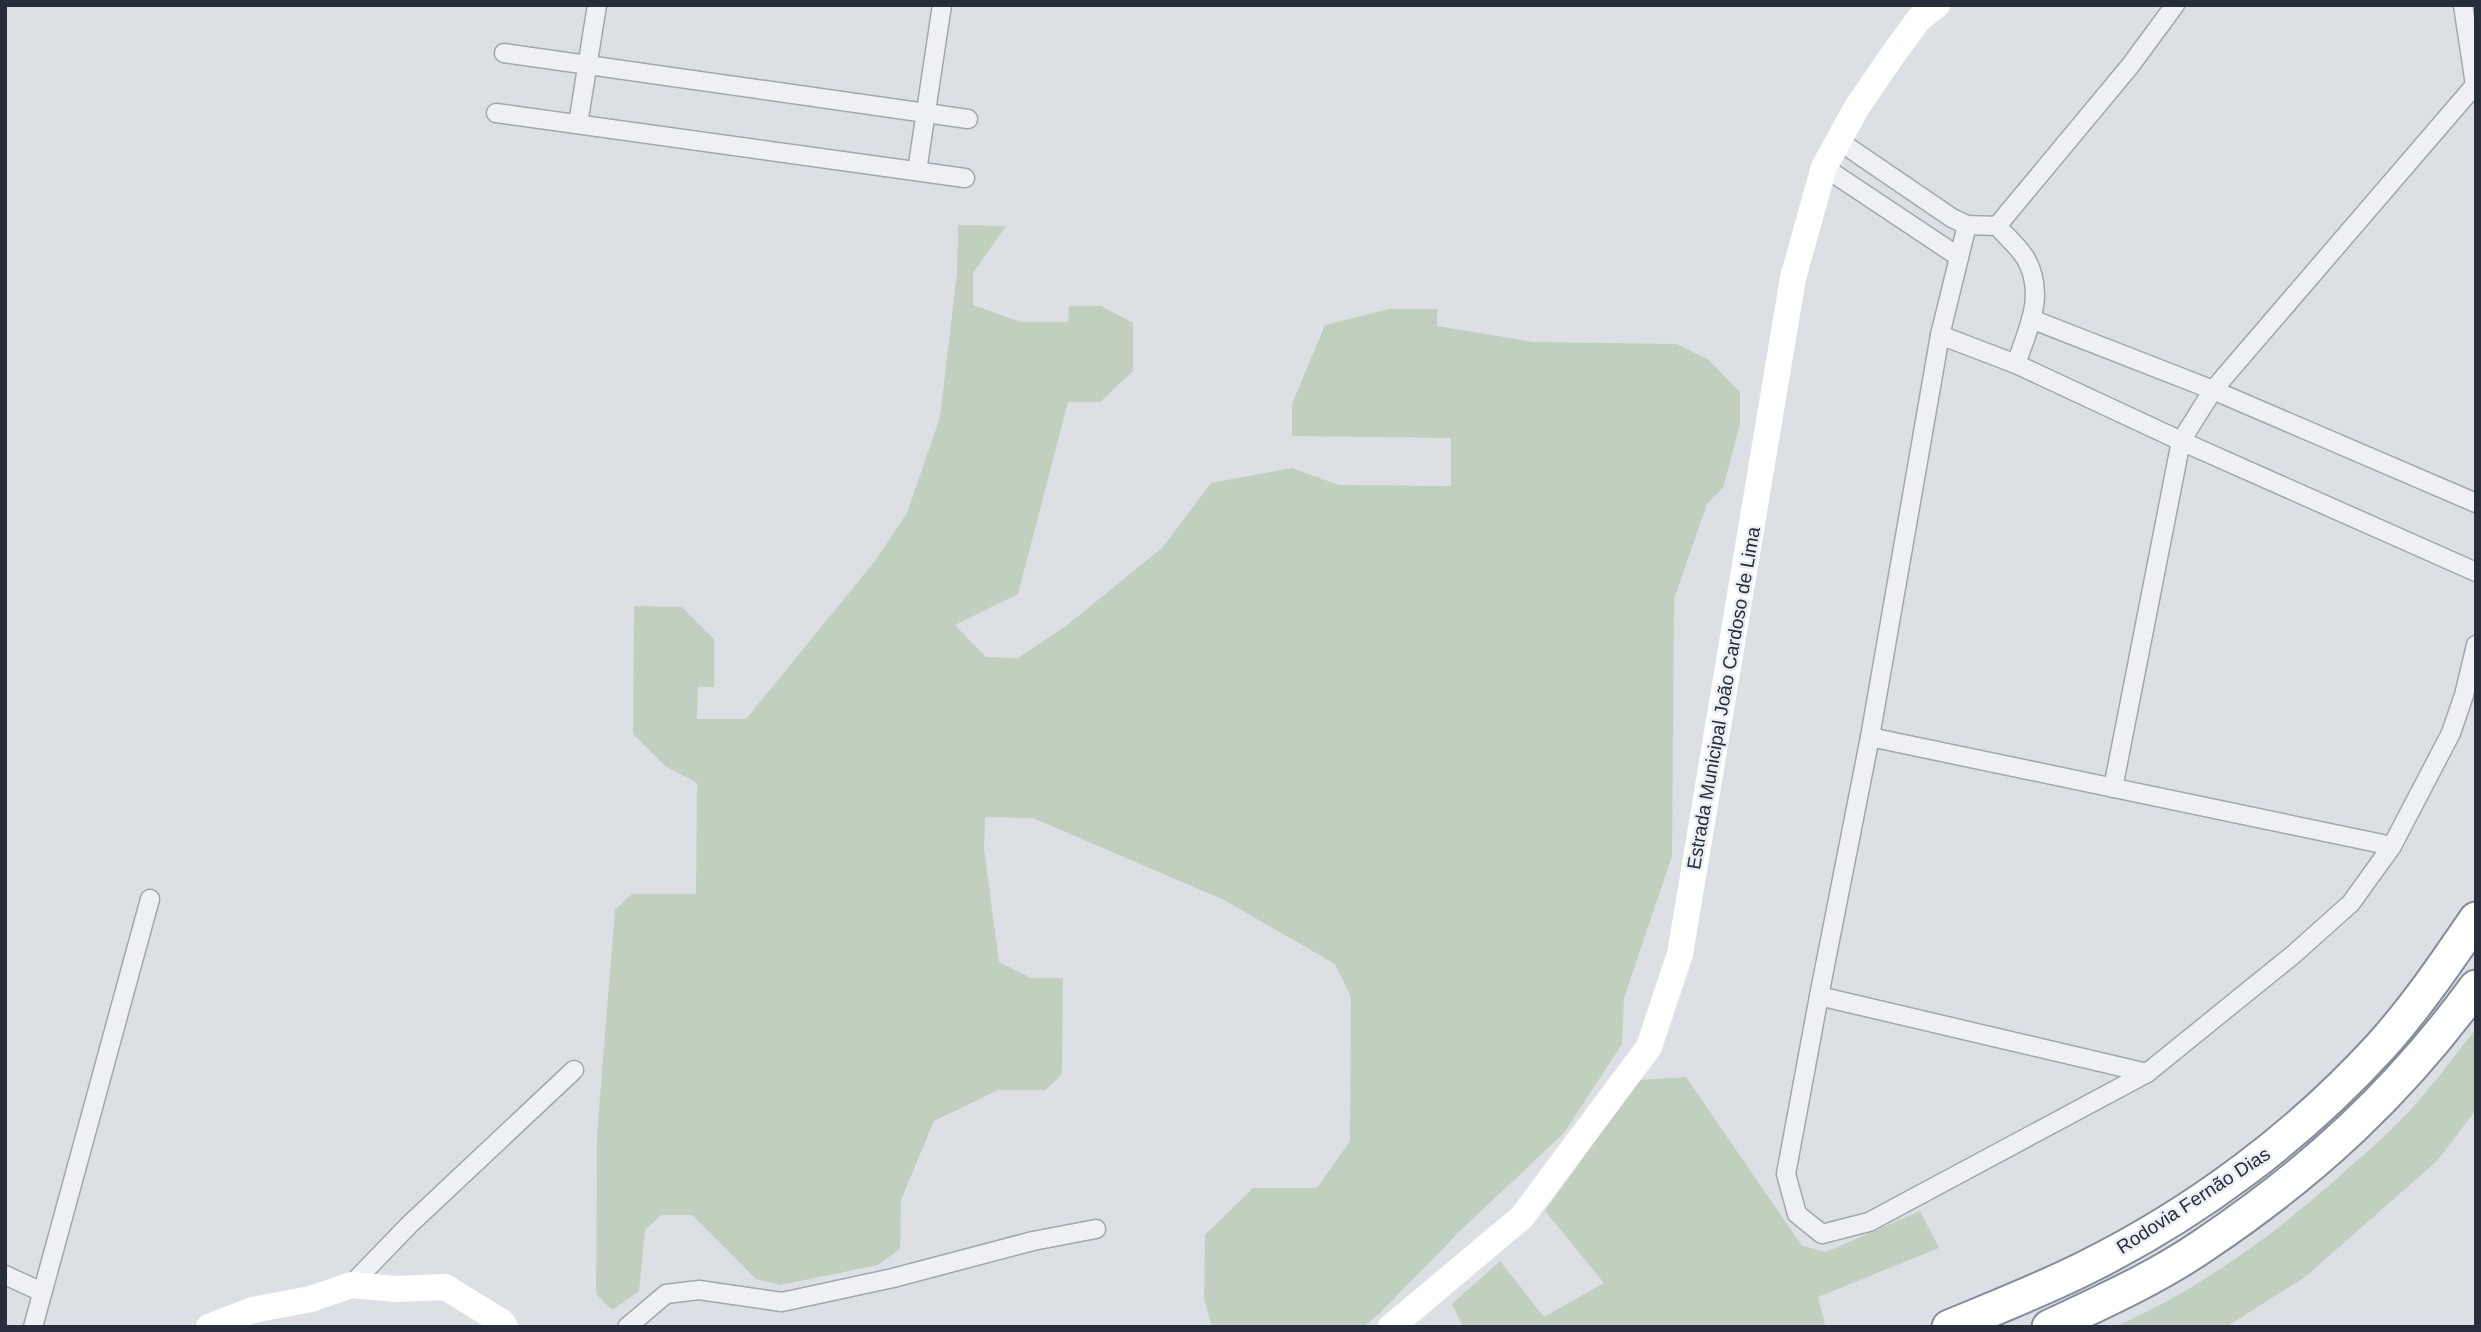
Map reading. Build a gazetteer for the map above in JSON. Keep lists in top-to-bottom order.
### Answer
{
  "streets": {
    "highway": ["Rodovia Fernão Dias"],
    "street": ["Estrada Municipal João Cardoso de Lima"]
  }
}
